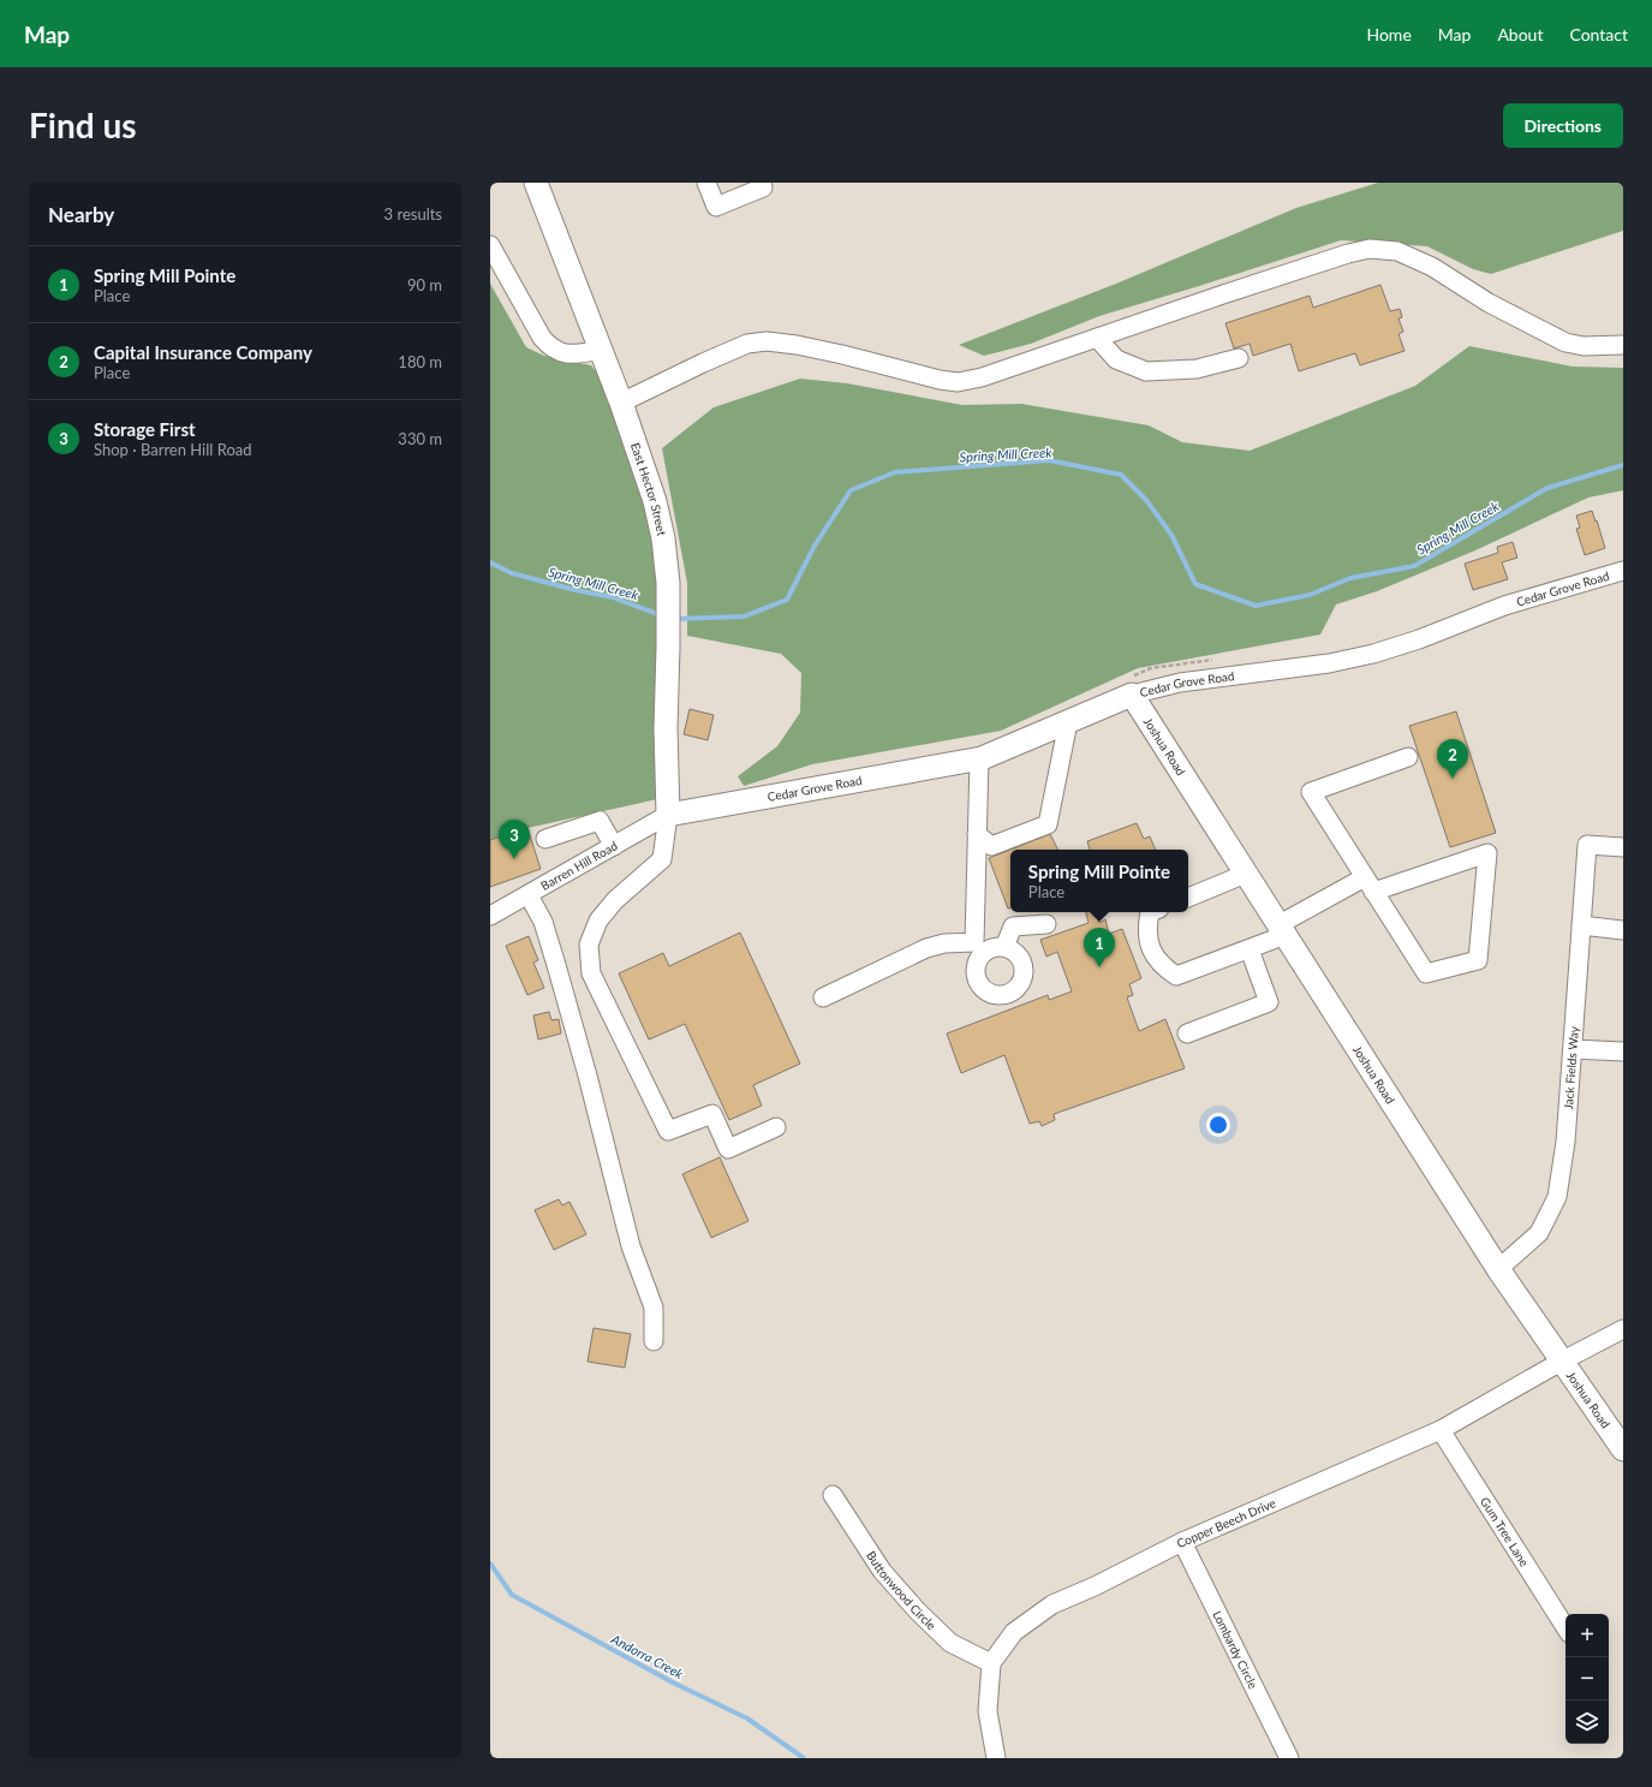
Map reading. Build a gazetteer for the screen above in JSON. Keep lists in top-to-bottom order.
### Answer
{
  "streets": {
    "main road": ["East Hector Street", "Cedar Grove Road", "Joshua Road"],
    "street": [
      "Barren Hill Road",
      "Jack Fields Way",
      "Copper Beech Drive",
      "Gum Tree Lane",
      "Buttonwood Circle",
      "Lombardy Circle"
    ]
  },
  "crossings": [
    ["East Hector Street", "Cedar Grove Road"],
    ["East Hector Street", "Barren Hill Road"],
    ["Cedar Grove Road", "Joshua Road"],
    ["Cedar Grove Road", "Barren Hill Road"],
    ["Joshua Road", "Jack Fields Way"],
    ["Joshua Road", "Copper Beech Drive"],
    ["Copper Beech Drive", "Gum Tree Lane"],
    ["Copper Beech Drive", "Buttonwood Circle"],
    ["Copper Beech Drive", "Lombardy Circle"]
  ],
  "water": ["Spring Mill Creek", "Andorra Creek"],
  "page": {
    "header": "Map",
    "nav": [
      "Home",
      "Map",
      "About",
      "Contact"
    ],
    "buttons": "Directions",
    "title": "Find us",
    "heading": ["Nearby", "3 results"],
    "list": [
      {
        "mark": "1",
        "name": "Spring Mill Pointe",
        "note": "Place",
        "value": "90 m"
      },
      {
        "mark": "2",
        "name": "Capital Insurance Company",
        "note": "Place",
        "value": "180 m"
      },
      {
        "mark": "3",
        "name": "Storage First",
        "note": "Shop · Barren Hill Road",
        "value": "330 m"
      }
    ],
    "pins": ["2", "3", "1"],
    "popup": ["Spring Mill Pointe", "Place"],
    "map_buttons": ["+", "−"]
  }
}
